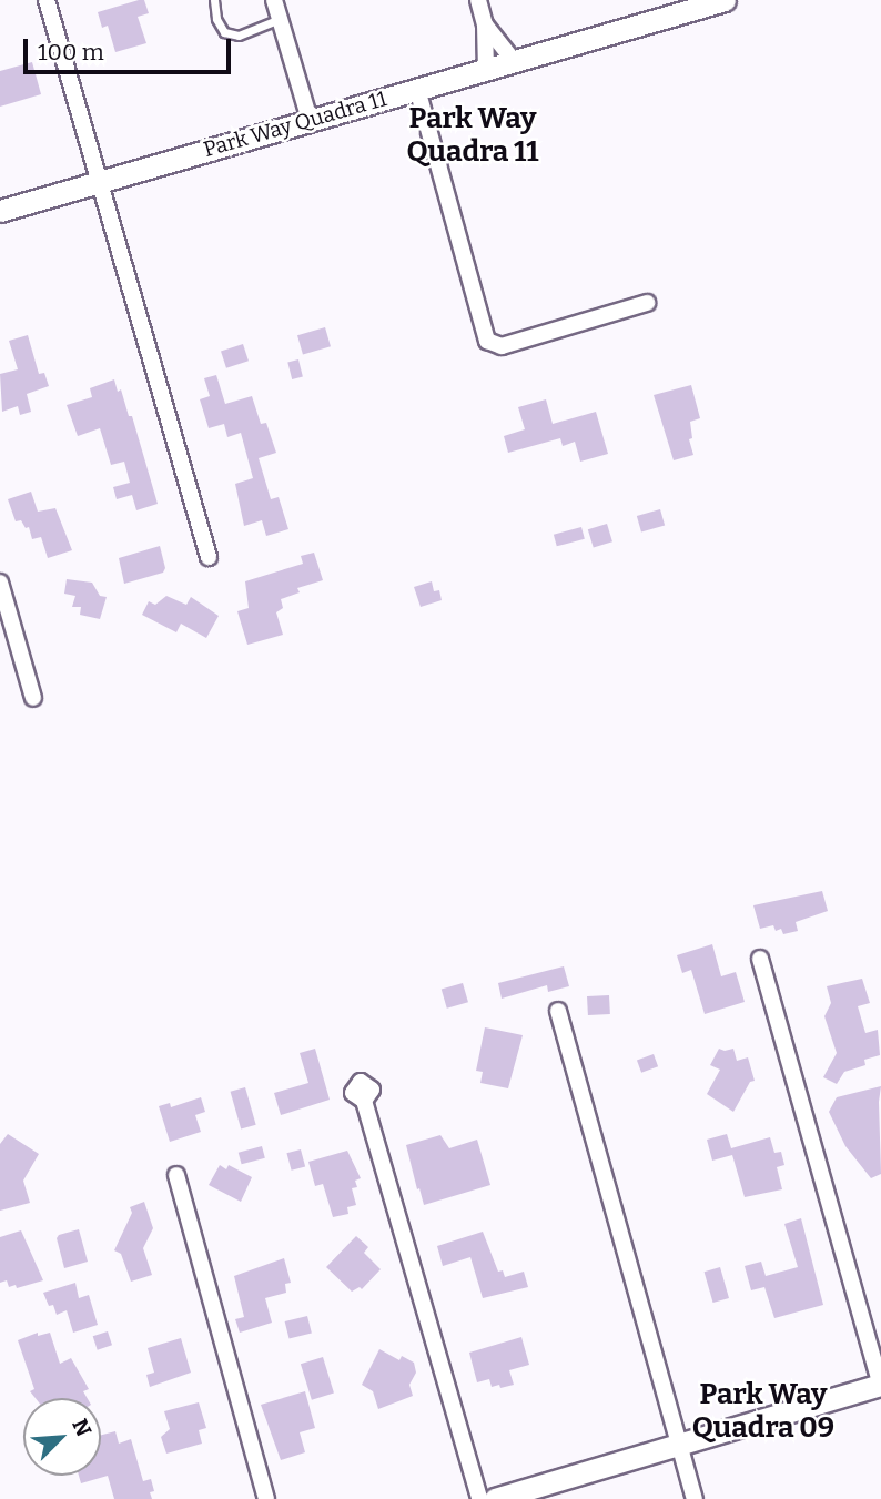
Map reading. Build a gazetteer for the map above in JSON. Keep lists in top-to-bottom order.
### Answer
{
  "streets": {
    "street": ["Park Way Quadra 11"]
  },
  "districts": ["Park Way Quadra 11", "Park Way Quadra 09"],
  "scale_bar": "100 m",
  "north": "top right"
}
